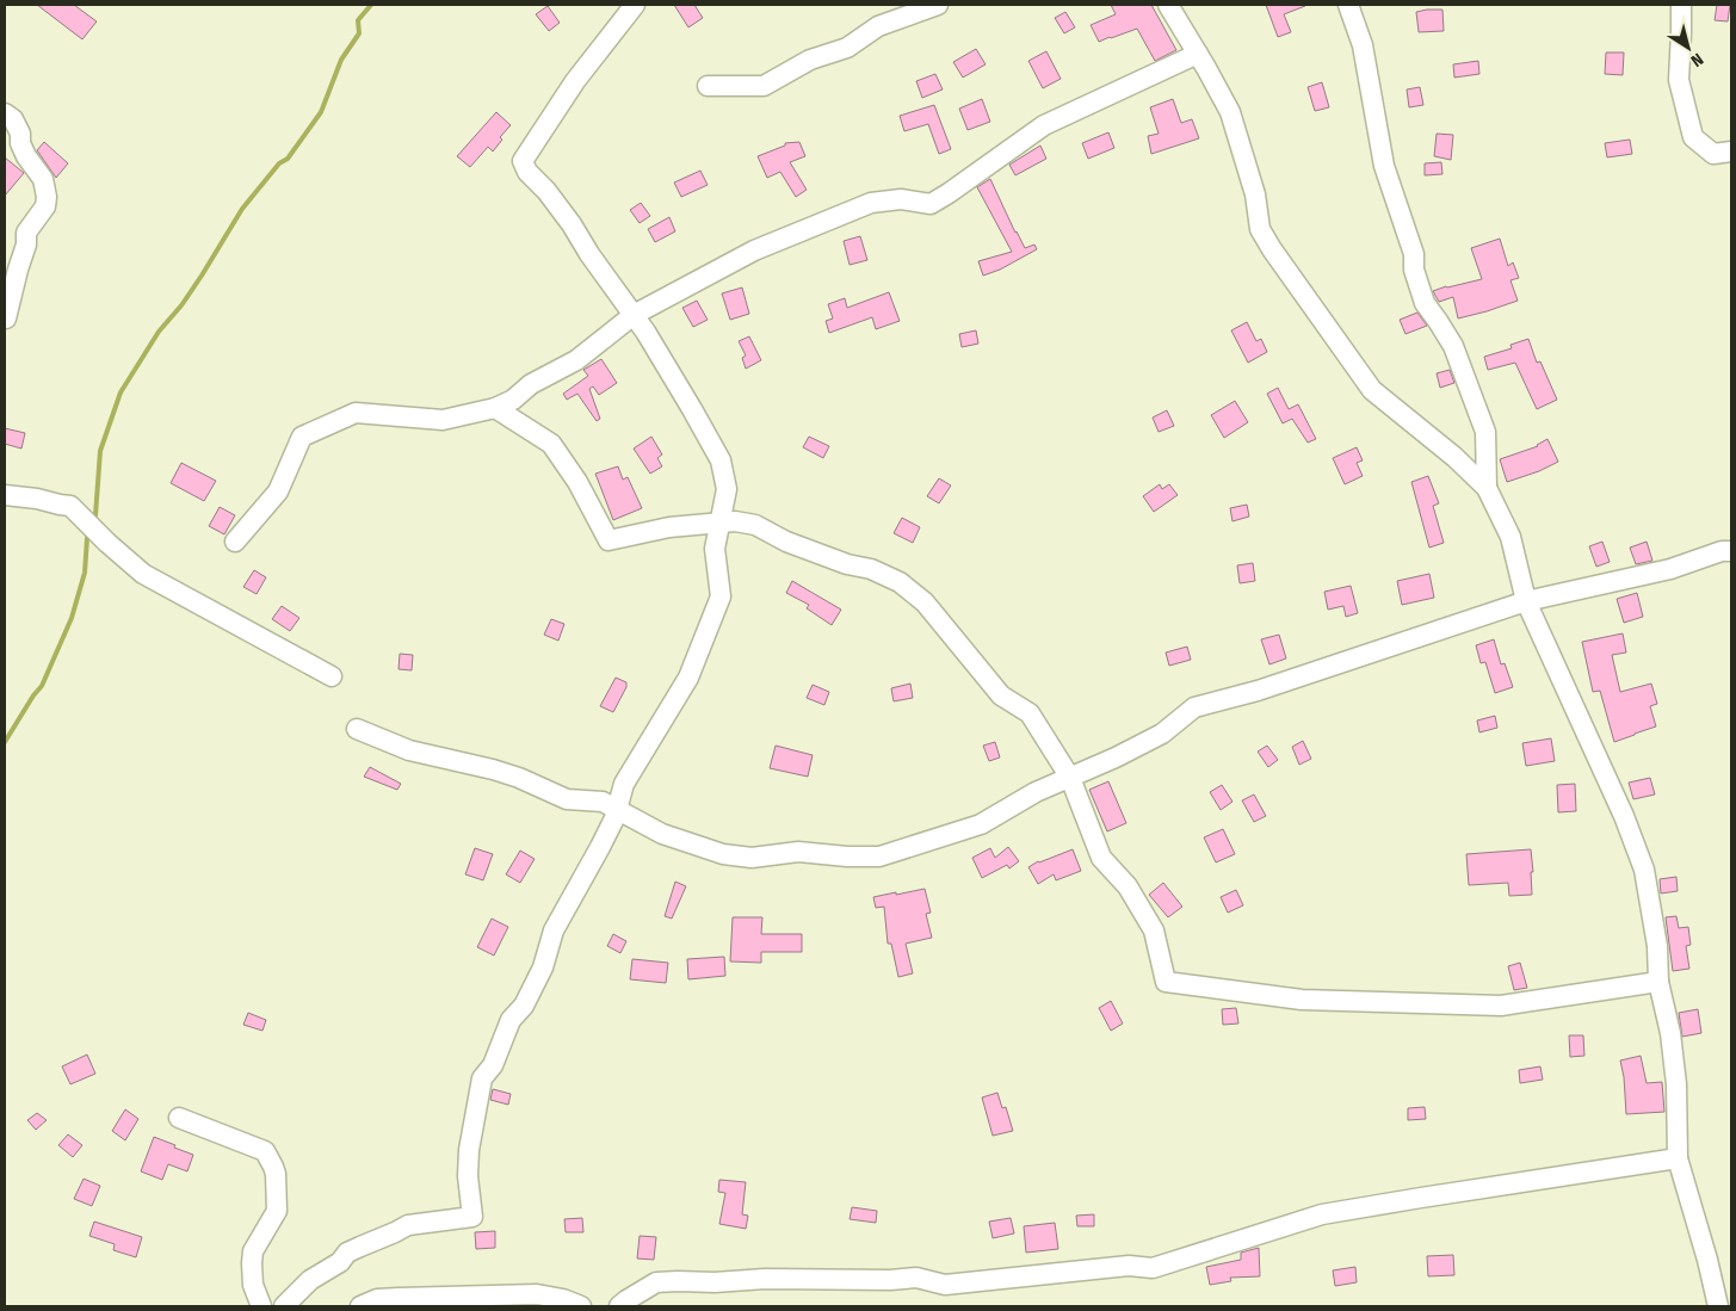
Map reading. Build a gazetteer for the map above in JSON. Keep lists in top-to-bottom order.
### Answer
{
  "north": "bottom right"
}
